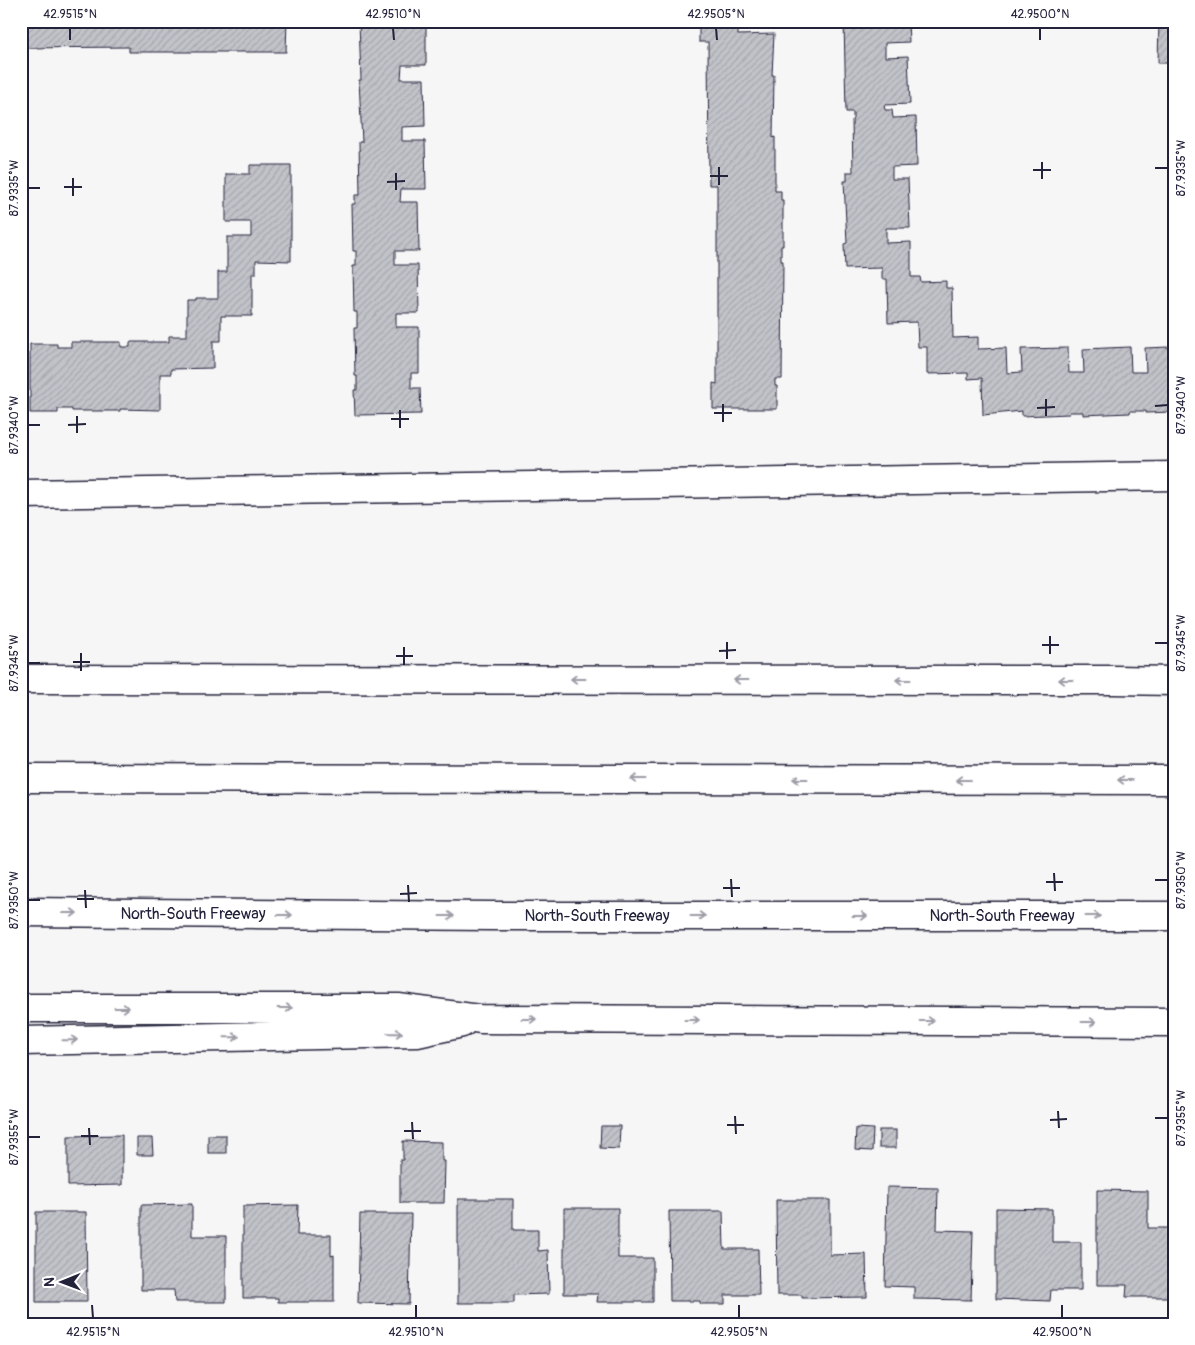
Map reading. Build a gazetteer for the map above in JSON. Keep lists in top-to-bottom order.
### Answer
{
  "streets": {
    "main road": ["North-South Freeway"]
  },
  "north": "left",
  "coordinates": [
    "42.9515°N",
    "42.9510°N",
    "42.9505°N",
    "42.9500°N",
    "87.9335°W",
    "87.9340°W",
    "87.9345°W",
    "87.9350°W",
    "87.9355°W"
  ]
}
